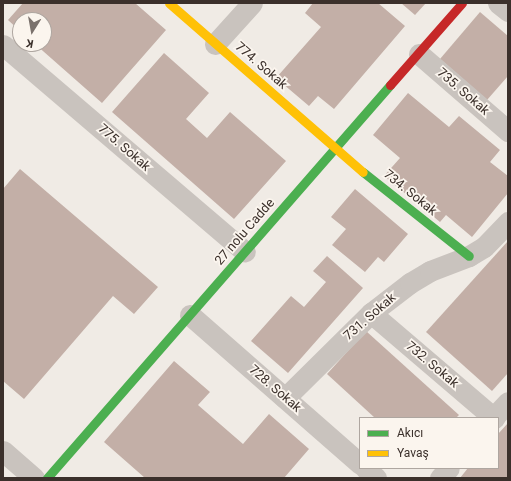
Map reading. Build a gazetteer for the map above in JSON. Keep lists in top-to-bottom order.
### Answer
{
  "streets": {
    "street": [
      "774. Sokak",
      "735. Sokak",
      "775. Sokak",
      "734. Sokak",
      "27 nolu Cadde",
      "731. Sokak",
      "732. Sokak",
      "728. Sokak"
    ]
  },
  "crossings": [
    ["774. Sokak", "734. Sokak"],
    ["774. Sokak", "27 nolu Cadde"],
    ["735. Sokak", "27 nolu Cadde"],
    ["775. Sokak", "27 nolu Cadde"],
    ["734. Sokak", "27 nolu Cadde"],
    ["734. Sokak", "731. Sokak"],
    ["27 nolu Cadde", "728. Sokak"],
    ["731. Sokak", "732. Sokak"],
    ["731. Sokak", "728. Sokak"]
  ],
  "legend": ["Akıcı", "Yavaş"],
  "north": "bottom"
}
